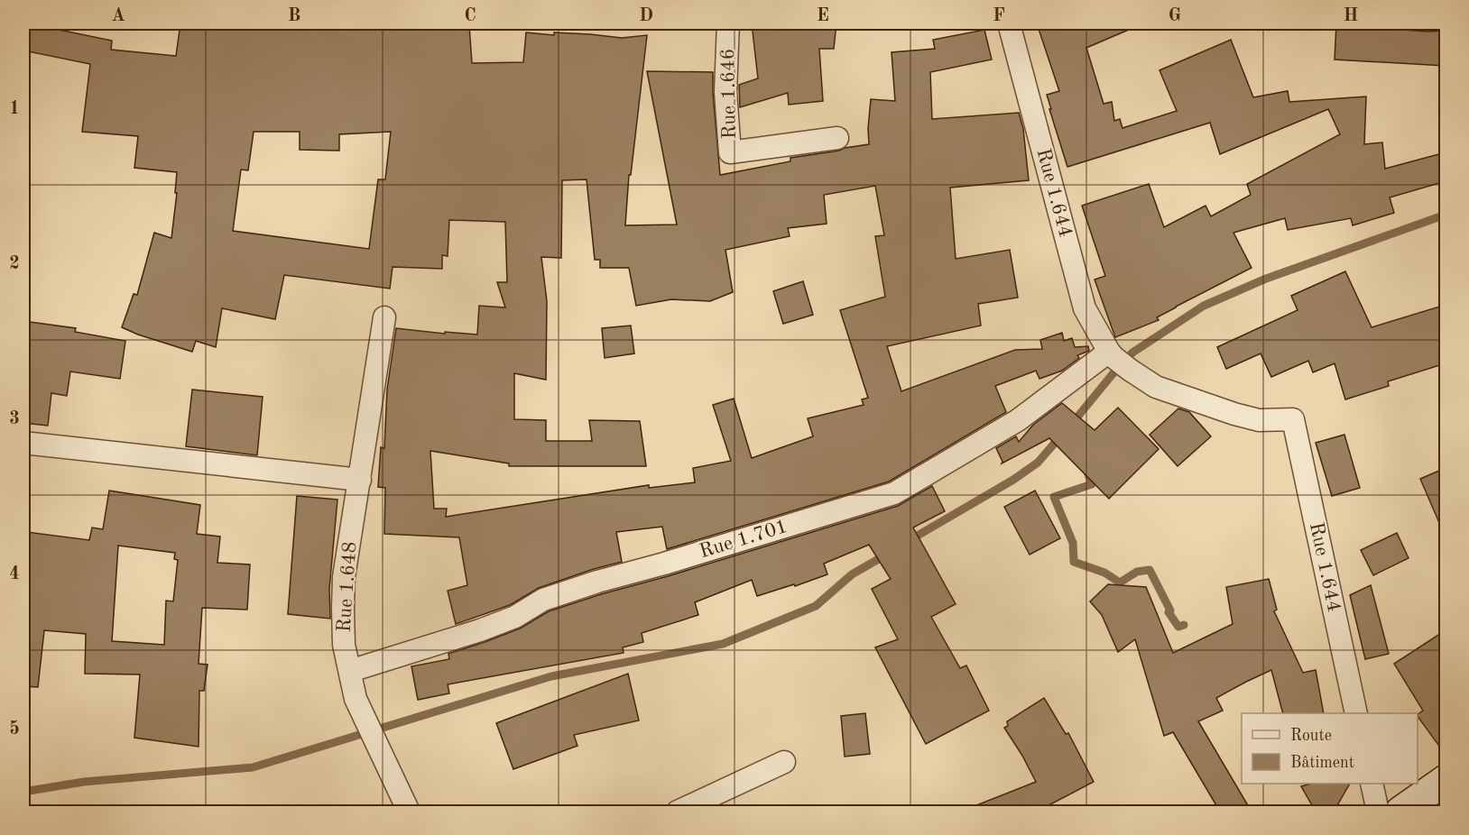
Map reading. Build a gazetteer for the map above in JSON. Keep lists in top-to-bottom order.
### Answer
{
  "streets": {
    "street": [
      "Rue 1.646",
      "Rue 1.644",
      "Rue 1.701",
      "Rue 1.648"
    ]
  },
  "crossings": [
    ["Rue 1.644", "Rue 1.701"],
    ["Rue 1.701", "Rue 1.648"]
  ],
  "legend": ["Route", "Bâtiment"],
  "grid": {
    "columns": [
      "A",
      "B",
      "C",
      "D",
      "E",
      "F",
      "G",
      "H"
    ],
    "rows": [
      "1",
      "2",
      "3",
      "4",
      "5"
    ]
  }
}
